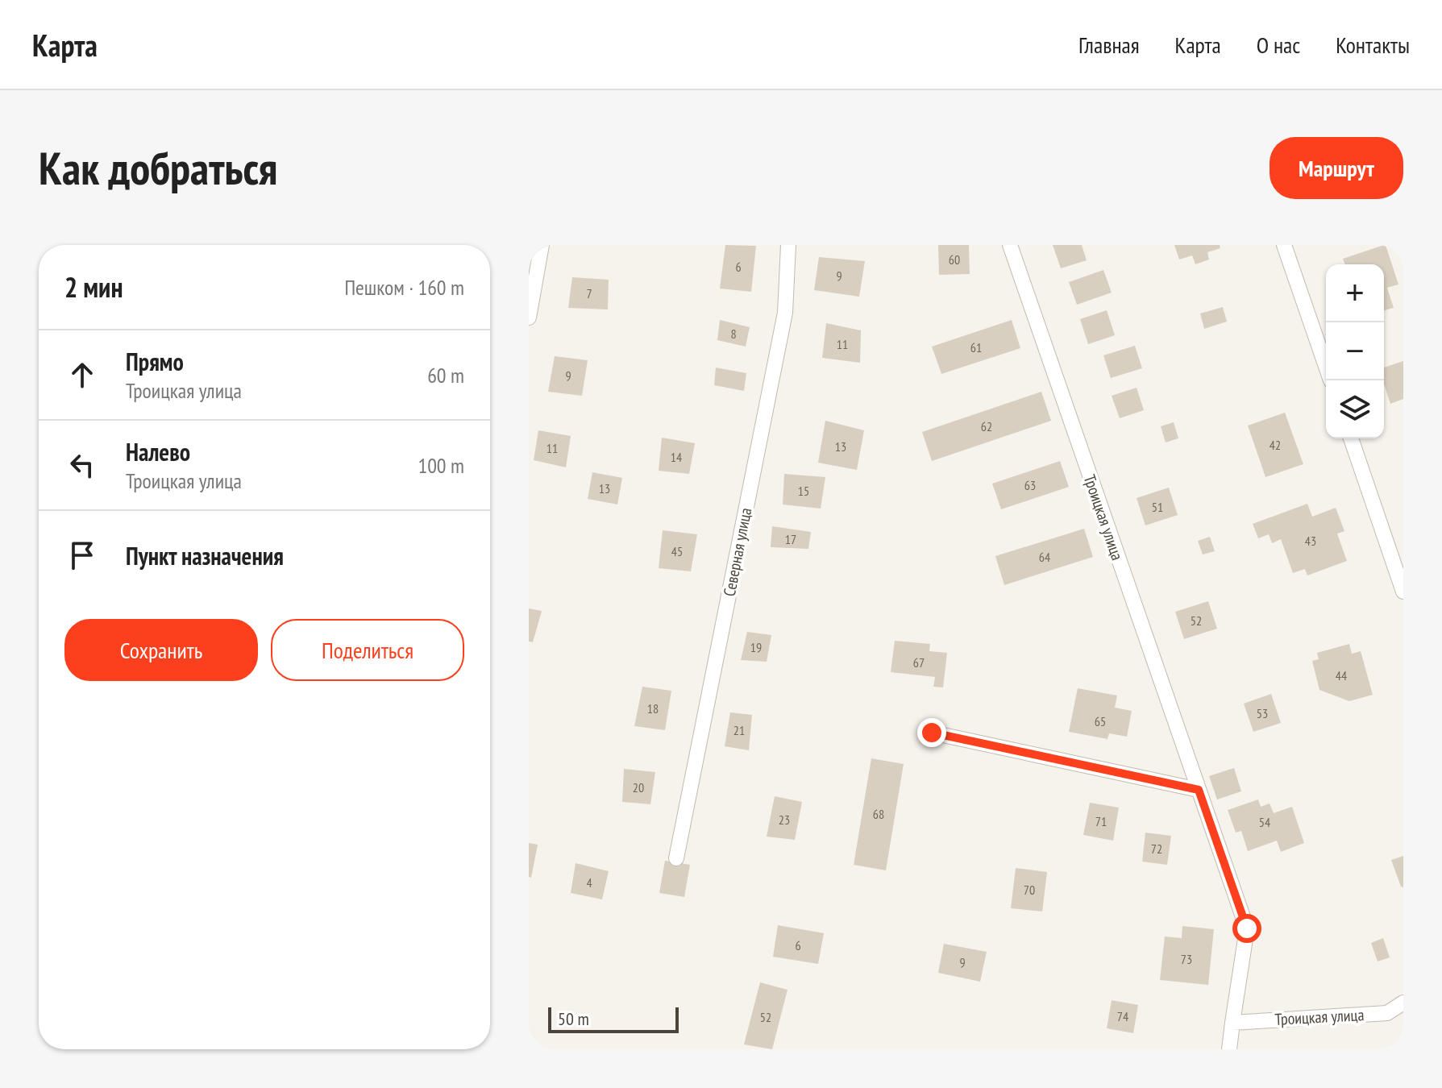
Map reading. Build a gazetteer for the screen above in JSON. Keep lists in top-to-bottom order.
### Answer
{
  "streets": {
    "street": ["Троицкая улица", "Северная улица"]
  },
  "house_numbers": [
    "60",
    "6",
    "9",
    "7",
    "8",
    "11",
    "61",
    "9",
    "62",
    "42",
    "13",
    "11",
    "14",
    "63",
    "13",
    "15",
    "51",
    "17",
    "43",
    "45",
    "64",
    "52",
    "19",
    "67",
    "44",
    "18",
    "53",
    "65",
    "21",
    "20",
    "68",
    "23",
    "71",
    "54",
    "72",
    "4",
    "70",
    "6",
    "73",
    "9",
    "74",
    "52"
  ],
  "scale_bar": "50 m",
  "page": {
    "header": "Карта",
    "nav": [
      "Главная",
      "Карта",
      "О нас",
      "Контакты"
    ],
    "buttons": [
      "Маршрут",
      ["Сохранить", "Поделиться"]
    ],
    "title": "Как добраться",
    "heading": ["2 мин", "Пешком · 160 m"],
    "map_buttons": ["+", "−"],
    "list": [
      ["Прямо", "Троицкая улица", "60 m"],
      ["Налево", "Троицкая улица", "100 m"],
      "Пункт назначения"
    ],
    "scale": "50 m"
  }
}
